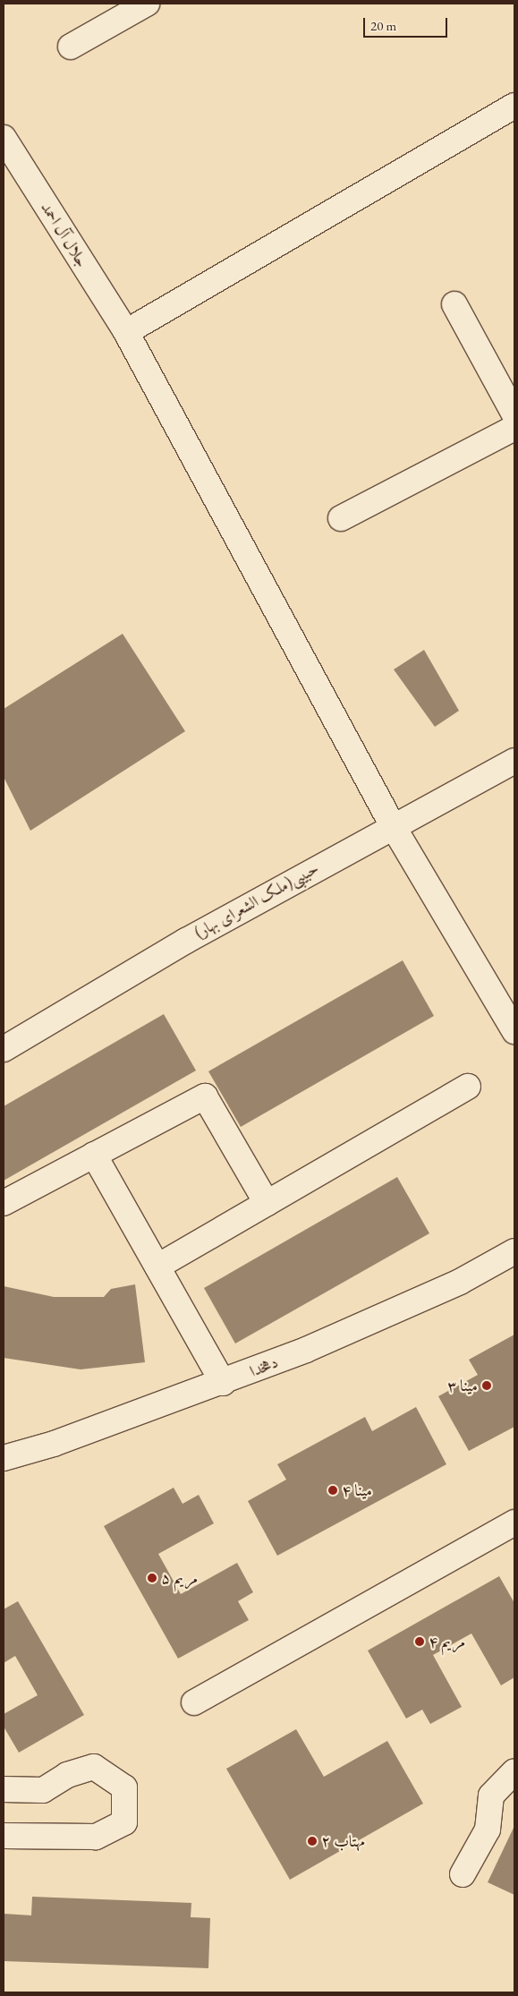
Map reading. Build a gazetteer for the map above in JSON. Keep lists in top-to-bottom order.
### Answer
{
  "streets": {
    "street": ["جلال آل احمد", "حبیبی(ملک الشعرای بهار)", "دهخدا"]
  },
  "crossings": [
    ["جلال آل احمد", "حبیبی(ملک الشعرای بهار)"]
  ],
  "places": [
    "مینا ۳",
    "مینا ۴",
    "مریم ۵",
    "مریم ۴",
    "مهتاب ۲"
  ],
  "scale_bar": "20 m"
}
